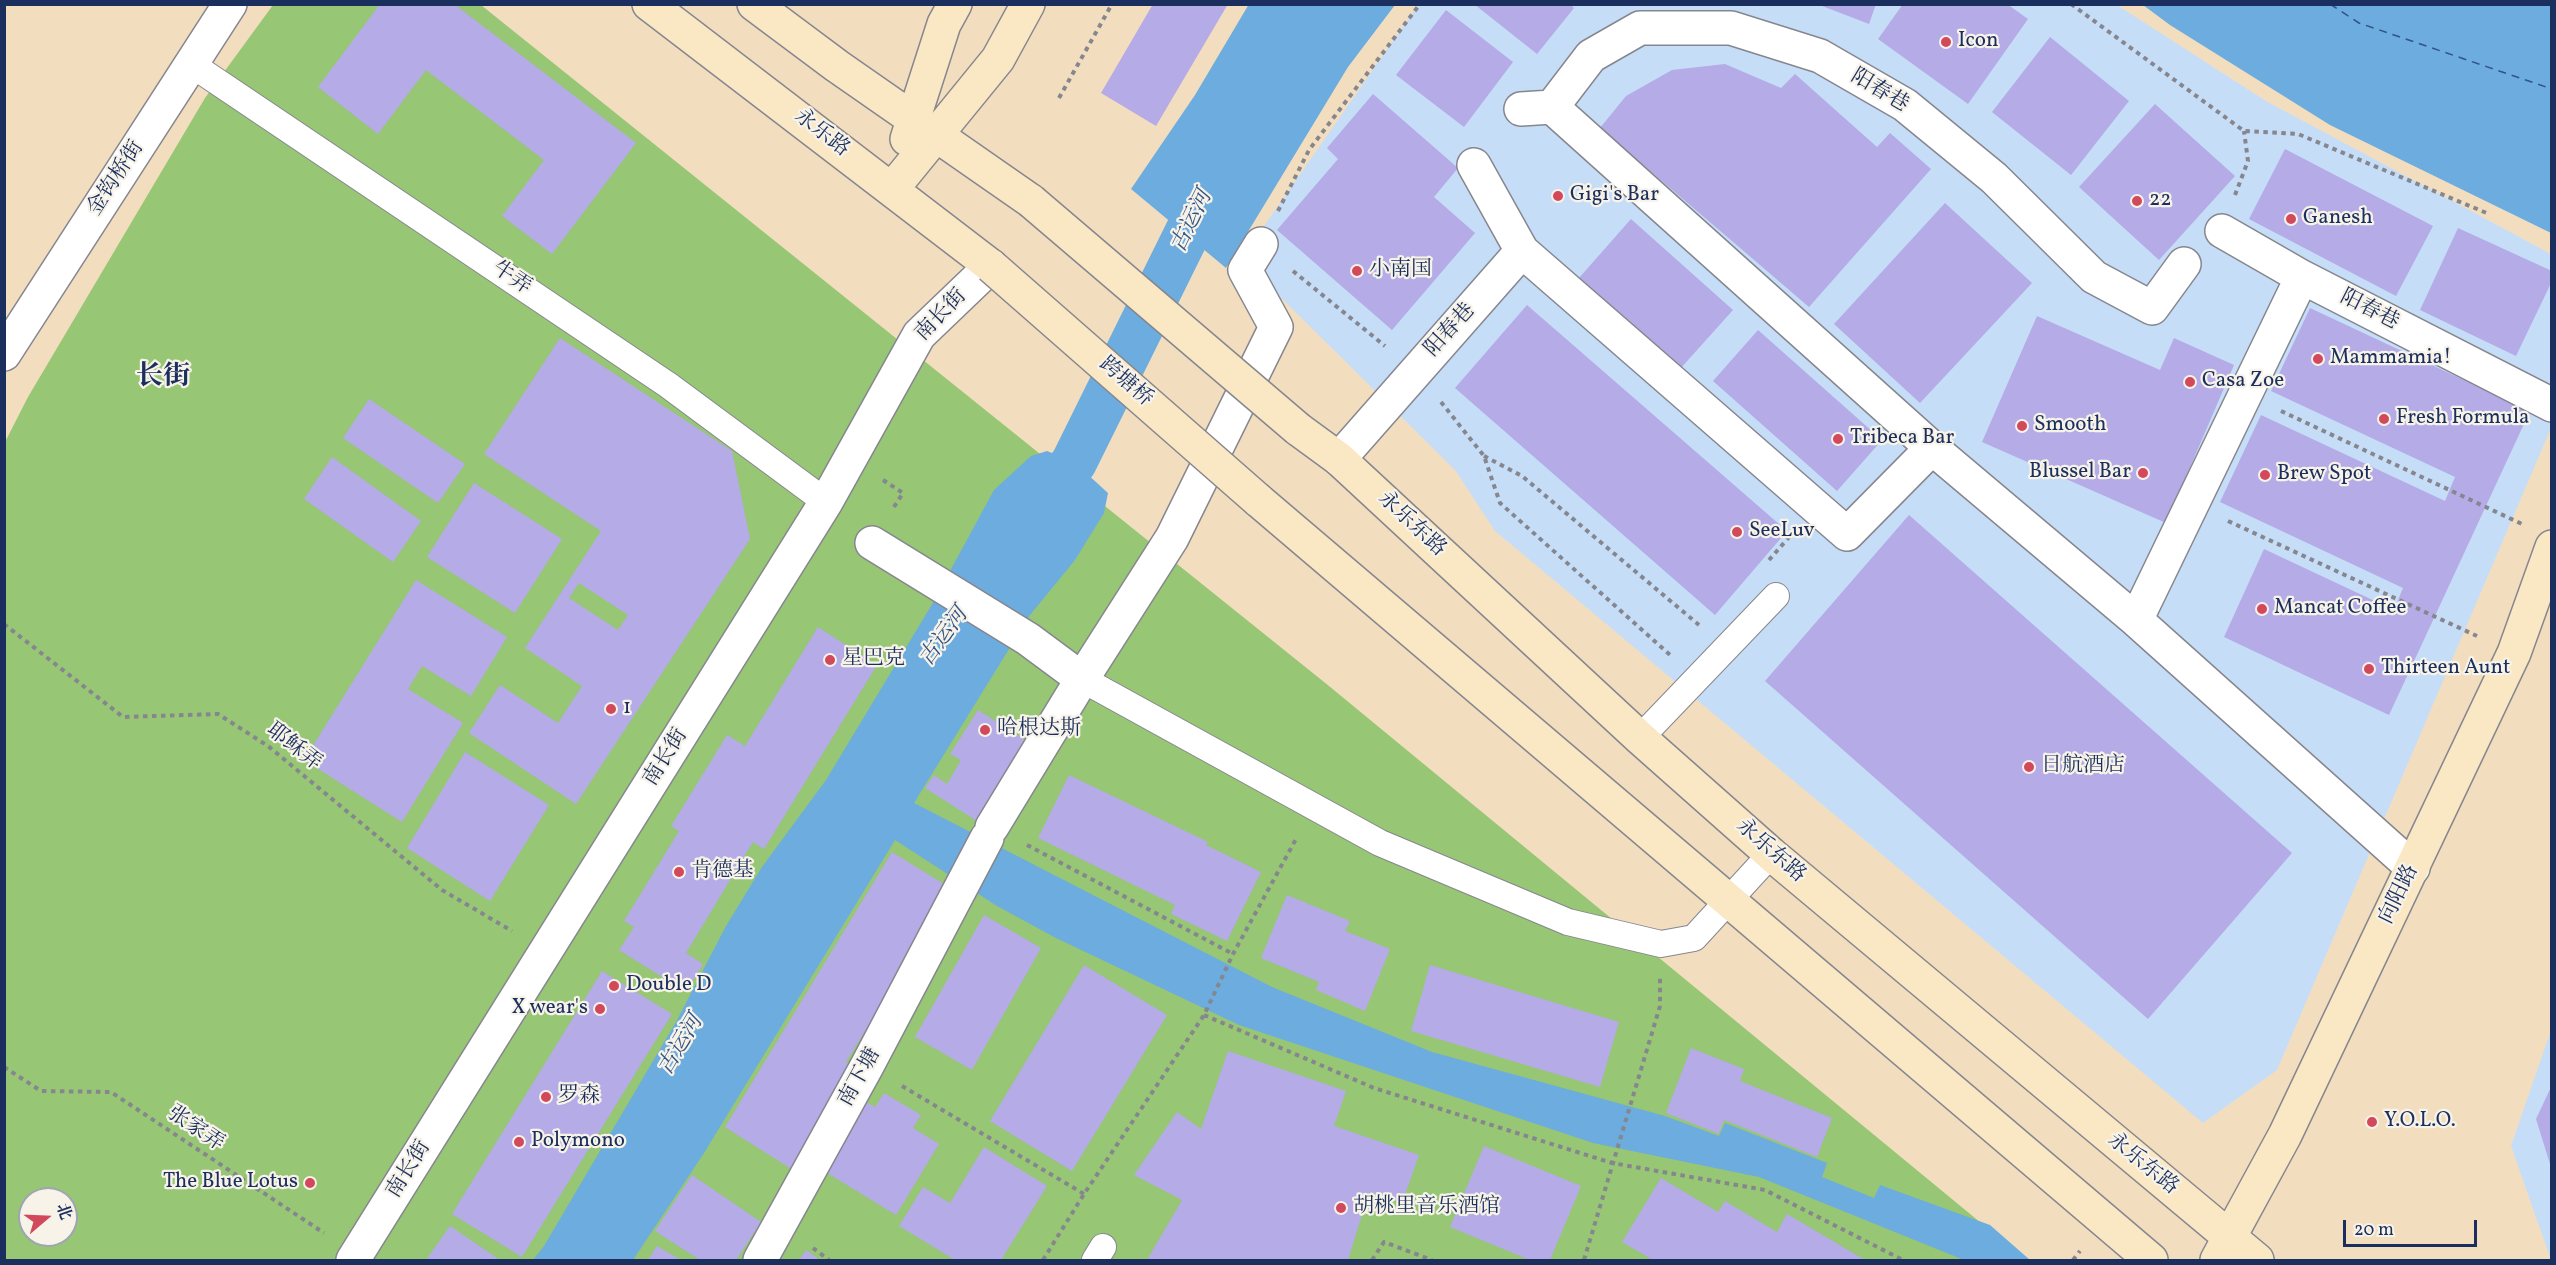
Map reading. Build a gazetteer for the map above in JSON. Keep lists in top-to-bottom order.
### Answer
{
  "streets": {
    "main road": [
      "永乐路",
      "跨塘桥",
      "永乐东路",
      "向阳路"
    ],
    "street": [
      "阳春巷",
      "金钩桥街",
      "南长街",
      "南下塘"
    ],
    "lane": ["牛弄"],
    "path": ["耶稣弄", "张家弄"]
  },
  "crossings": [
    ["阳春巷", "永乐东路"],
    ["永乐路", "南长街"],
    ["永乐路", "跨塘桥"],
    ["金钩桥街", "牛弄"],
    ["牛弄", "南长街"],
    ["南长街", "跨塘桥"],
    ["南长街", "耶稣弄"],
    ["南长街", "张家弄"],
    ["永乐东路", "向阳路"]
  ],
  "districts": ["长街"],
  "water": ["古运河"],
  "places": [
    "Icon",
    "Gigi's Bar",
    "22",
    "Ganesh",
    "小南国",
    "Mammamia!",
    "Casa Zoe",
    "Fresh Formula",
    "Smooth",
    "Tribeca Bar",
    "Blussel Bar",
    "Brew Spot",
    "SeeLuv",
    "Mancat Coffee",
    "星巴克",
    "Thirteen Aunt",
    "1",
    "哈根达斯",
    "日航酒店",
    "肯德基",
    "Double D",
    "X wear's",
    "罗森",
    "Y.O.L.O.",
    "Polymono",
    "The Blue Lotus",
    "胡桃里音乐酒馆"
  ],
  "scale_bar": "20 m",
  "north": "right"
}
